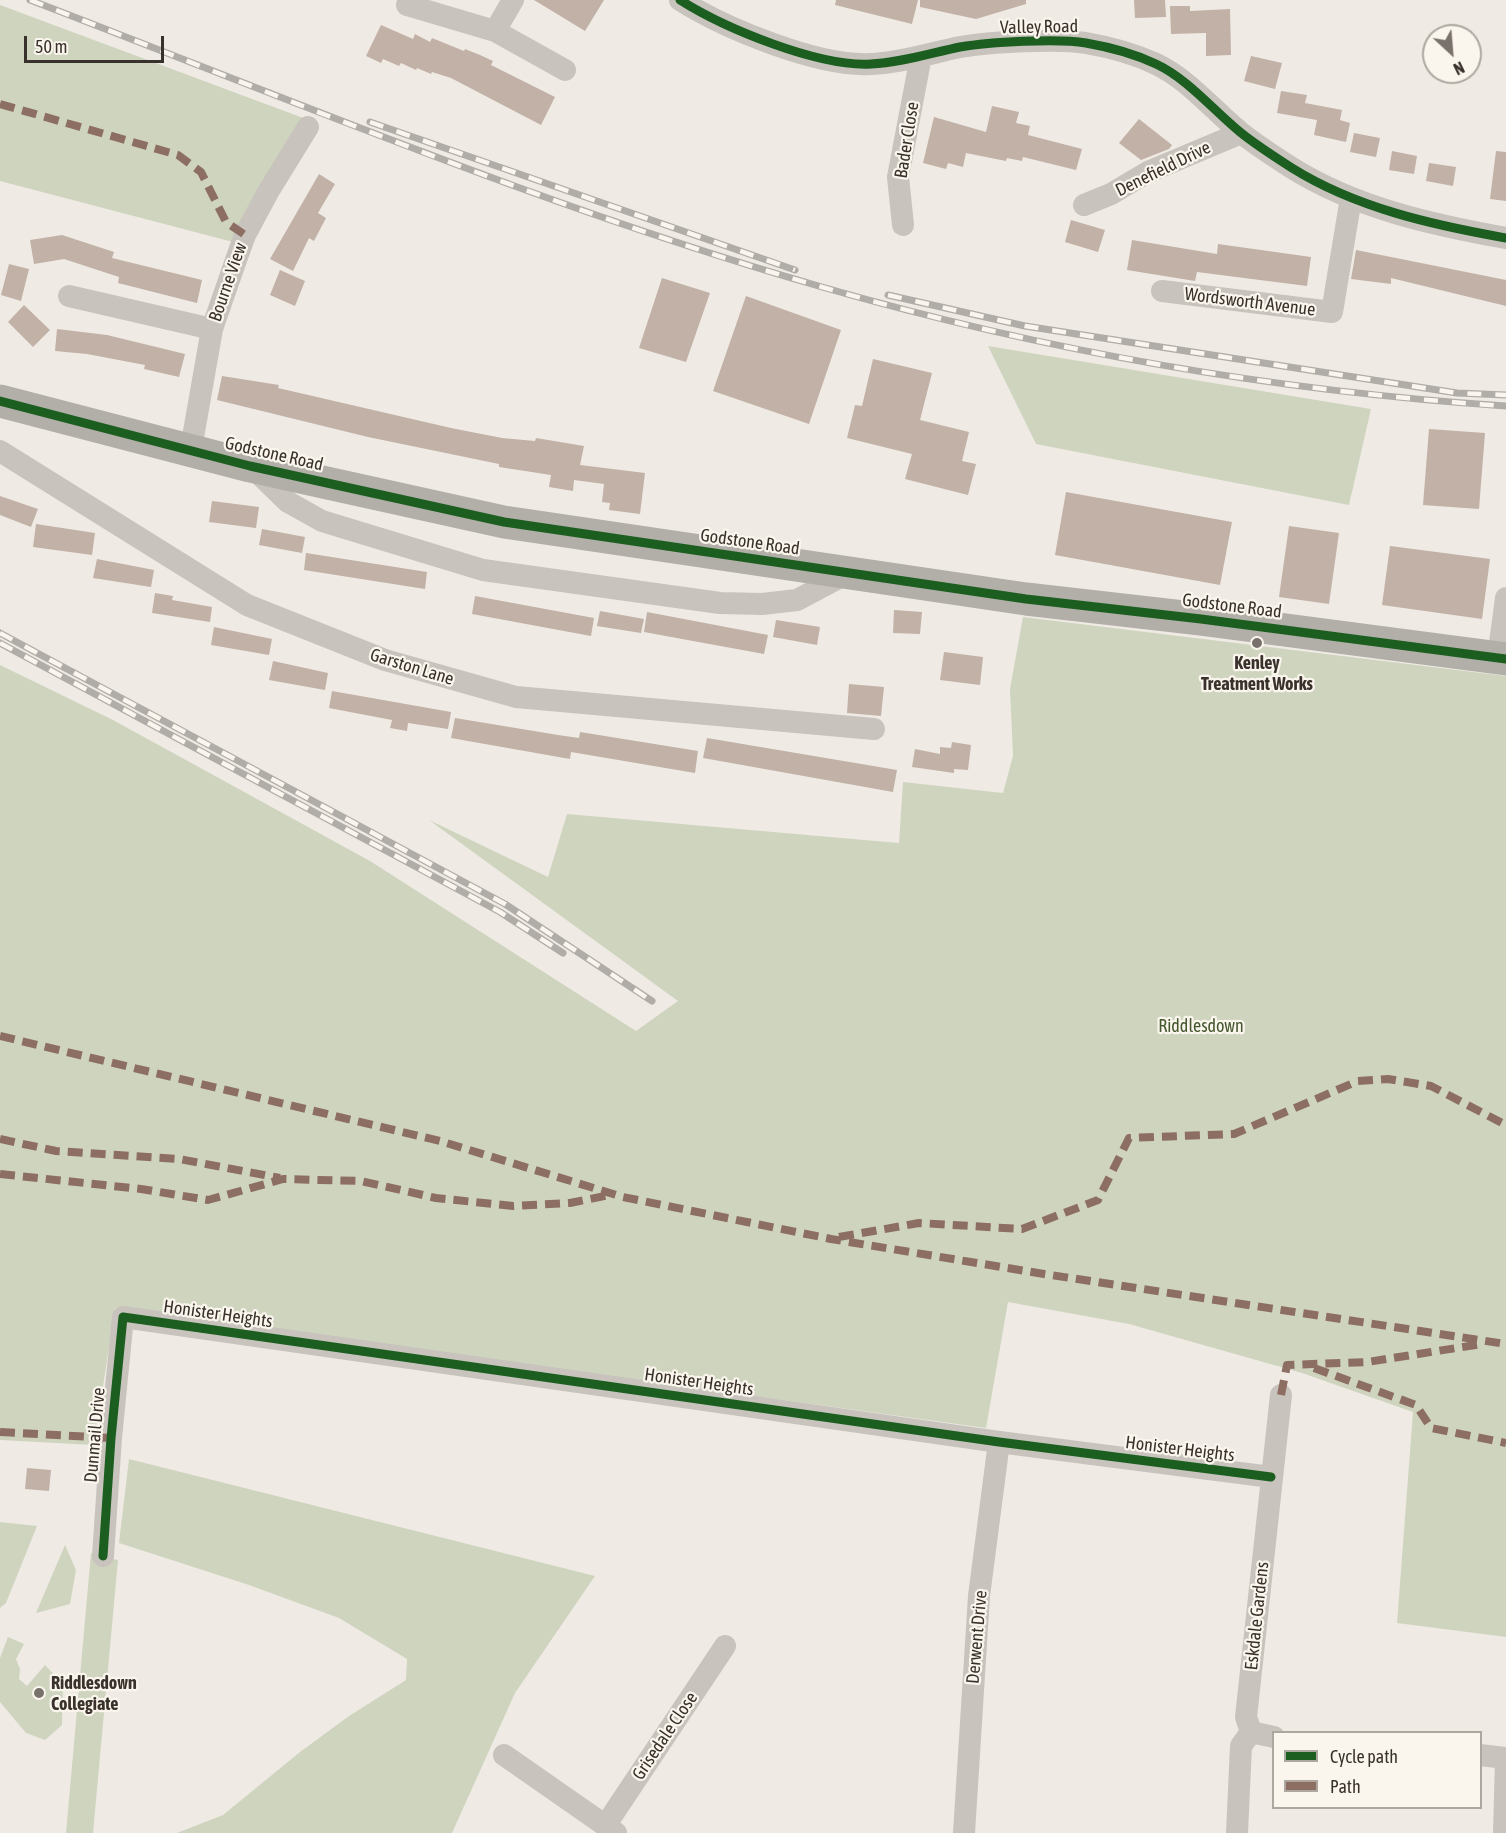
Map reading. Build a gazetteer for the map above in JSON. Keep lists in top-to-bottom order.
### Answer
{
  "streets": {
    "highway": ["Godstone Road"],
    "street": [
      "Valley Road",
      "Bader Close",
      "Denefield Drive",
      "Bourne View",
      "Wordsworth Avenue",
      "Garston Lane",
      "Honister Heights",
      "Dunmail Drive",
      "Eskdale Gardens",
      "Derwent Drive",
      "Grisedale Close"
    ]
  },
  "crossings": [
    ["Valley Road", "Bader Close"],
    ["Valley Road", "Denefield Drive"],
    ["Valley Road", "Wordsworth Avenue"],
    ["Bourne View", "Godstone Road"],
    ["Honister Heights", "Dunmail Drive"],
    ["Honister Heights", "Eskdale Gardens"],
    ["Honister Heights", "Derwent Drive"]
  ],
  "parks": ["Riddlesdown"],
  "places": ["Kenley Treatment Works", "Riddlesdown Collegiate"],
  "legend": ["Cycle path", "Path"],
  "scale_bar": "50 m",
  "north": "bottom right"
}
